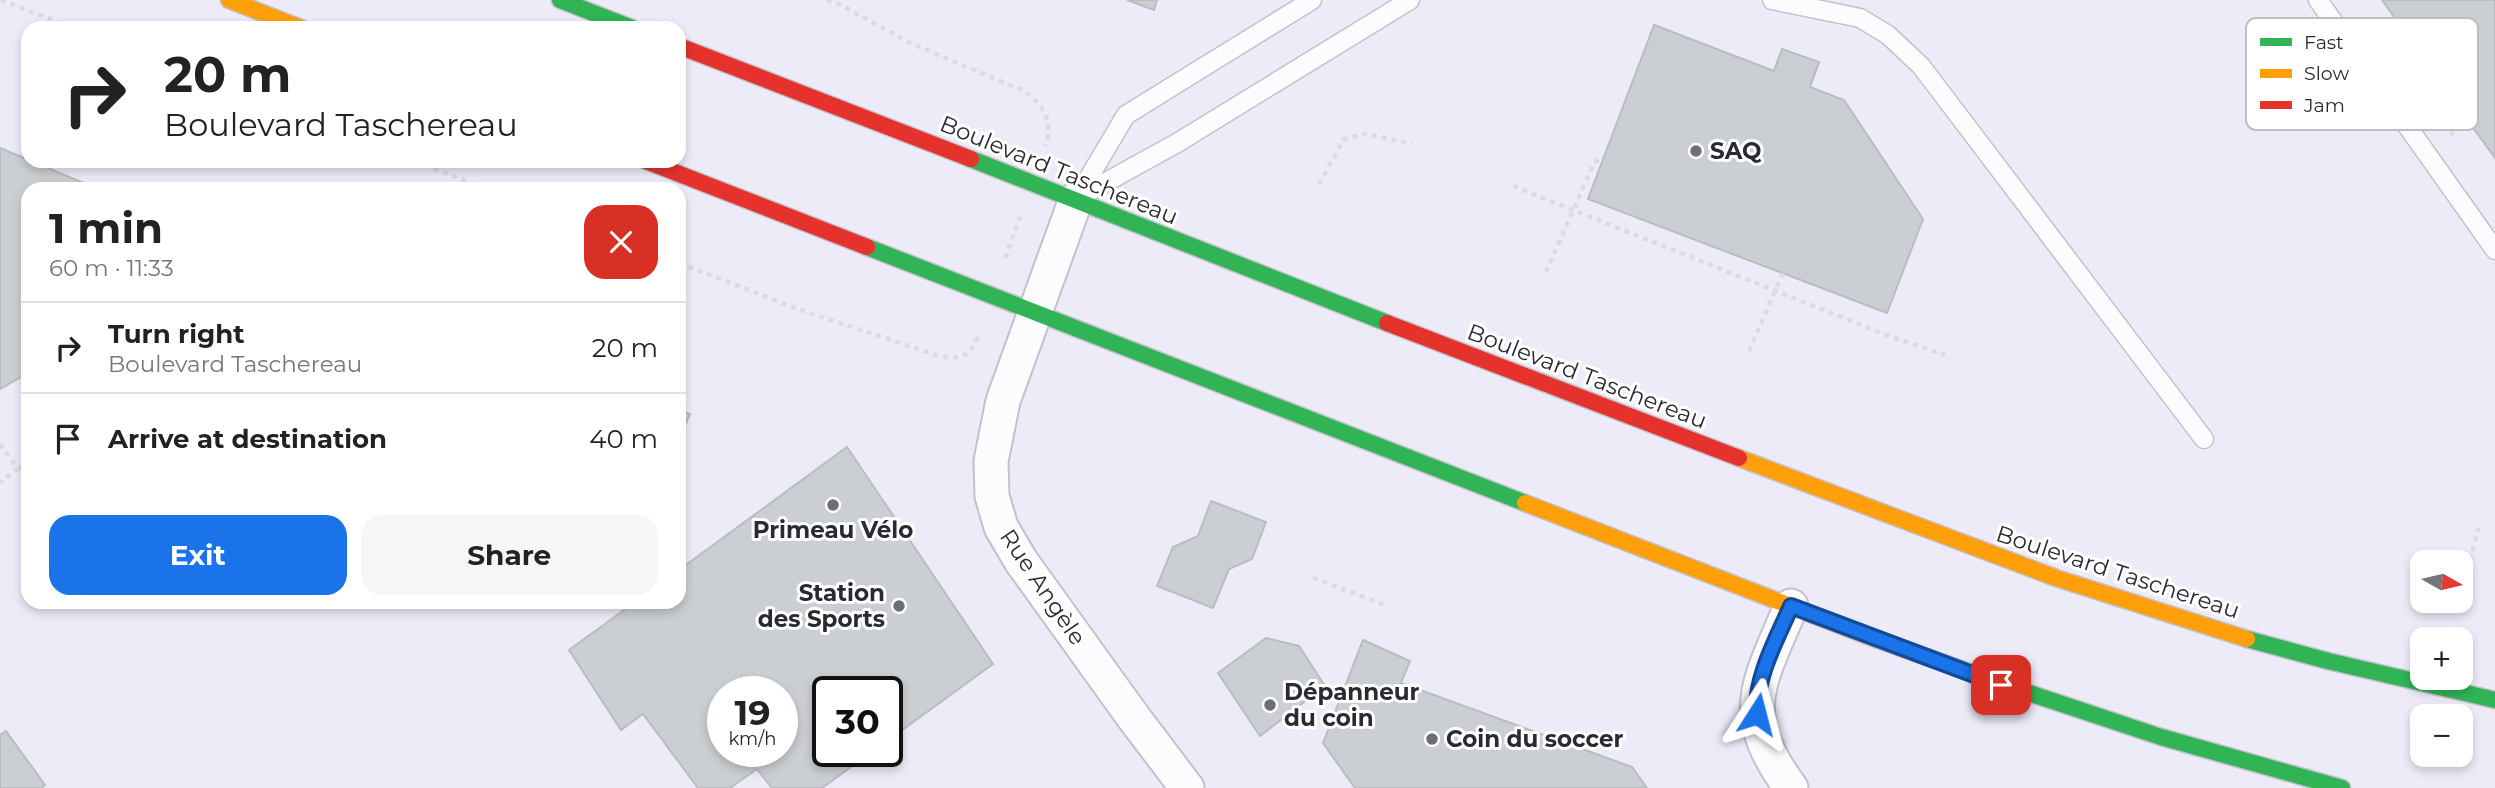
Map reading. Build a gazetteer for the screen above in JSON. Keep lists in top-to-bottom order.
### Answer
{
  "streets": {
    "main road": ["Boulevard Taschereau"],
    "street": ["Rue Angèle"]
  },
  "crossings": [
    ["Boulevard Taschereau", "Rue Angèle"]
  ],
  "places": [
    "SAQ",
    "Primeau Vélo",
    "Station des Sports",
    "Dépanneur du coin",
    "Coin du soccer"
  ],
  "legend": ["Fast", "Slow", "Jam"],
  "north": "right",
  "page": {
    "turn": ["20 m", "Boulevard Taschereau"],
    "heading": ["1 min", "60 m · 11:33"],
    "list": [
      {
        "name": "Turn right",
        "note": "Boulevard Taschereau",
        "value": "20 m"
      },
      {
        "name": "Arrive at destination",
        "value": "40 m"
      }
    ],
    "buttons": ["Exit", "Share"],
    "map_buttons": ["+", "−"],
    "speed": "19 km/h",
    "limit": "30"
  }
}
